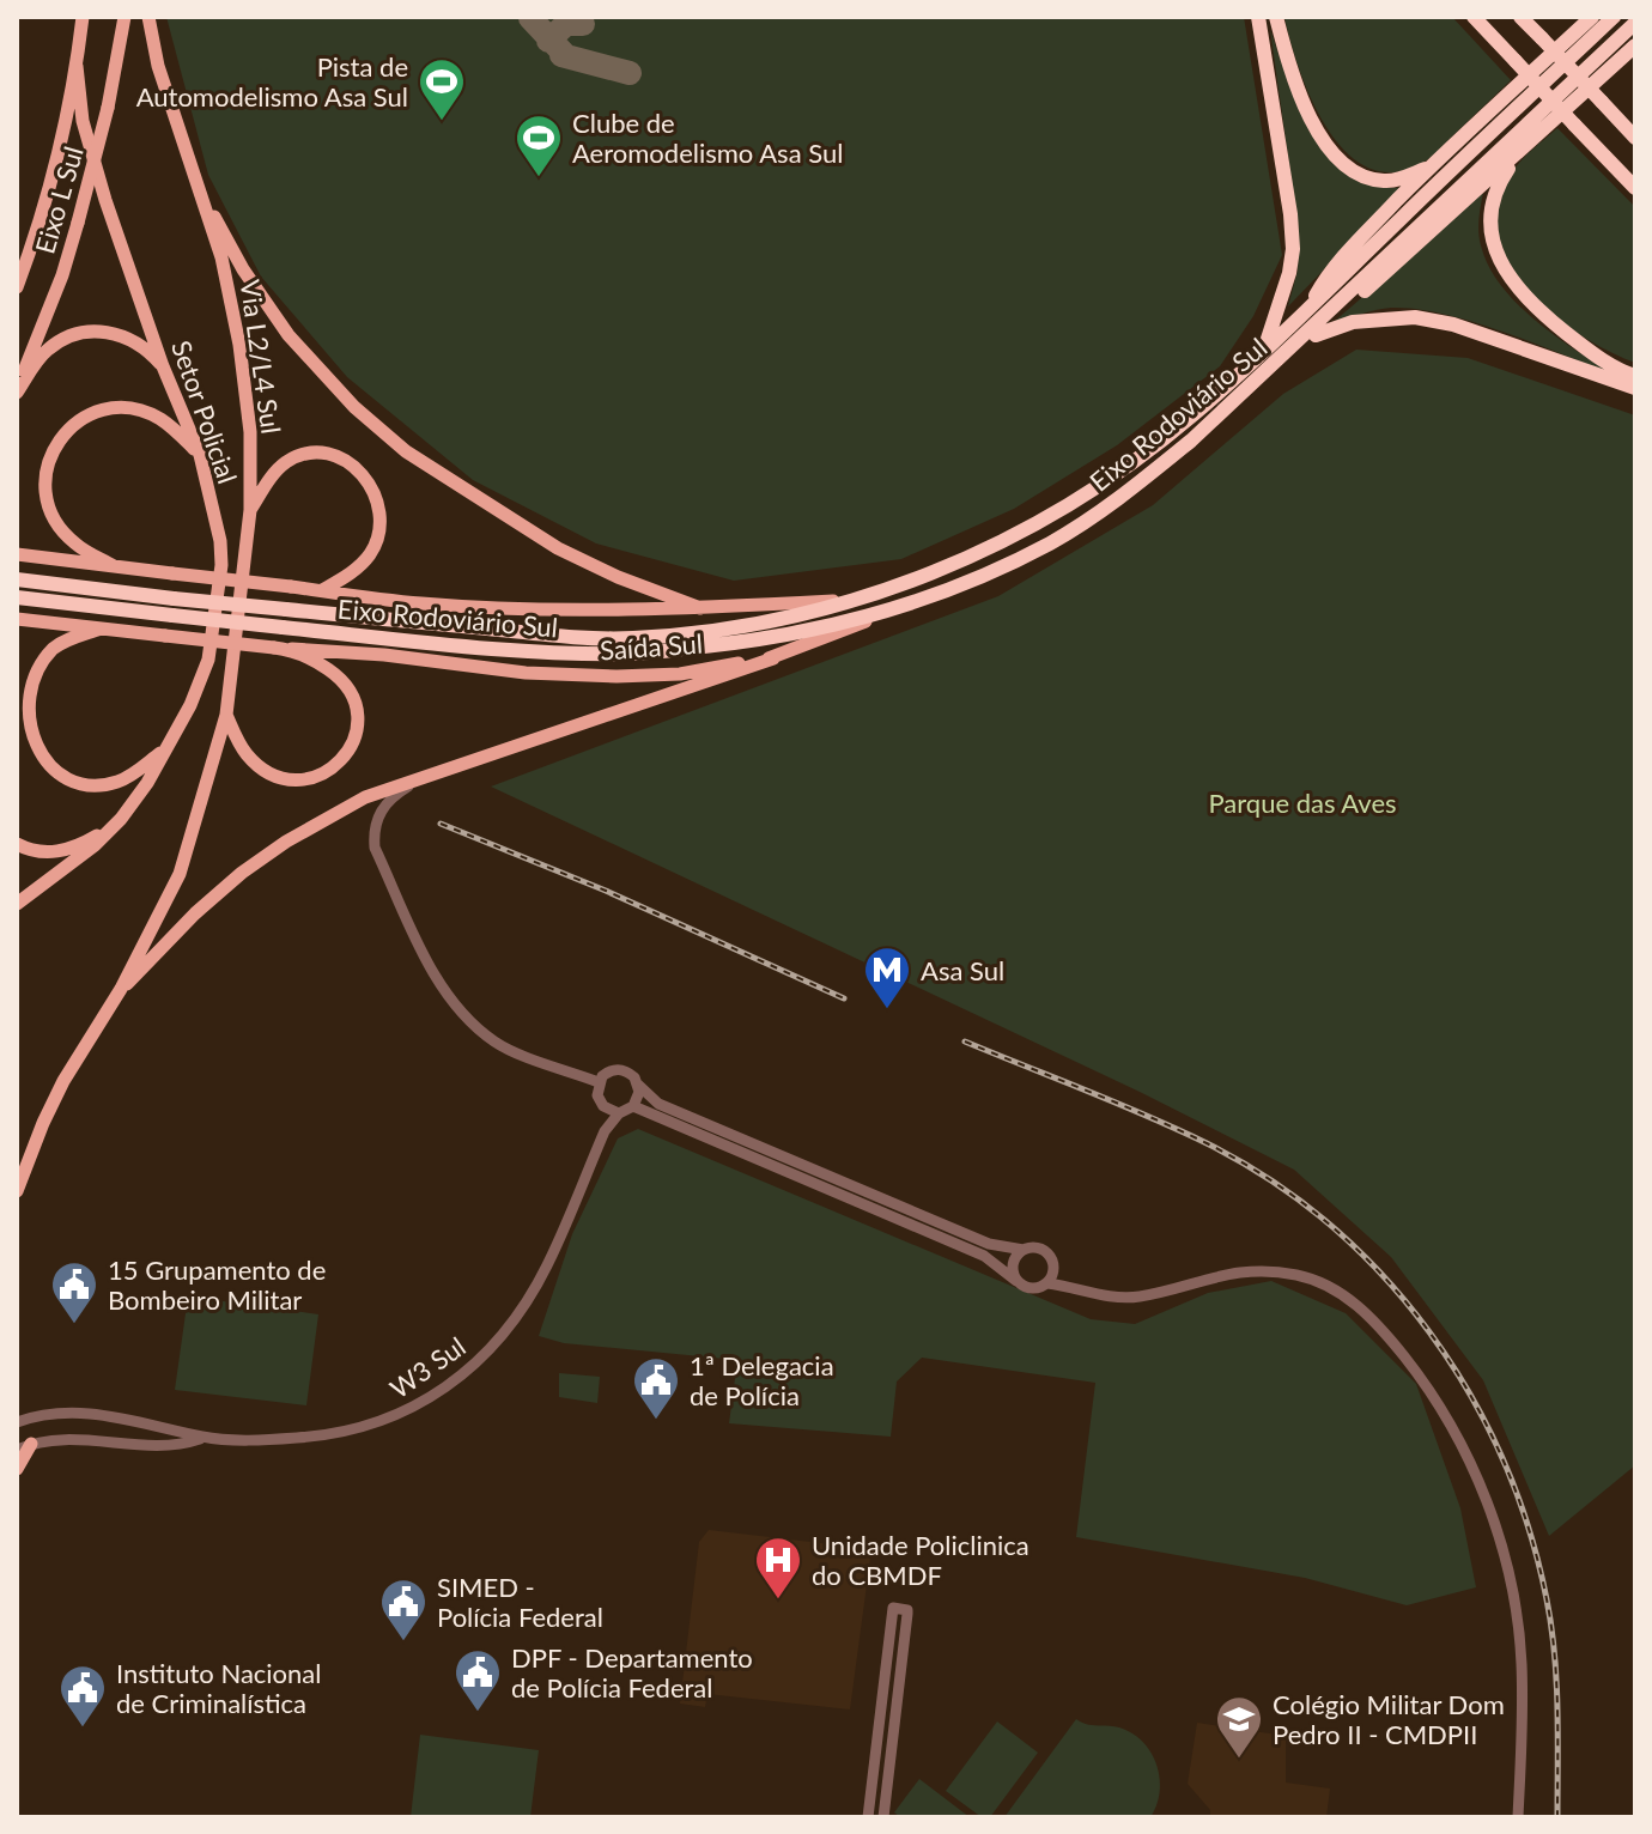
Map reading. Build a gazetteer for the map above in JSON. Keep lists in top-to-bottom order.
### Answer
{
  "streets": {
    "highway": ["Eixo Rodoviário Sul"],
    "main road": [
      "Eixo L Sul",
      "Via L2/L4 Sul",
      "Setor Policial",
      "Saída Sul"
    ],
    "street": ["W3 Sul"]
  },
  "crossings": [
    ["Eixo Rodoviário Sul", "Saída Sul"]
  ],
  "parks": ["Parque das Aves"],
  "places": {
    "sports": ["Pista de Automodelismo Asa Sul", "Clube de Aeromodelismo Asa Sul"],
    "metro station": ["Asa Sul"],
    "public building": [
      "15 Grupamento de Bombeiro Militar",
      "1ª Delegacia de Polícia",
      "SIMED - Polícia Federal",
      "DPF - Departamento de Polícia Federal",
      "Instituto Nacional de Criminalística"
    ],
    "hospital": ["Unidade Policlinica do CBMDF"],
    "school or university": ["Colégio Militar Dom Pedro II - CMDPII"]
  }
}
